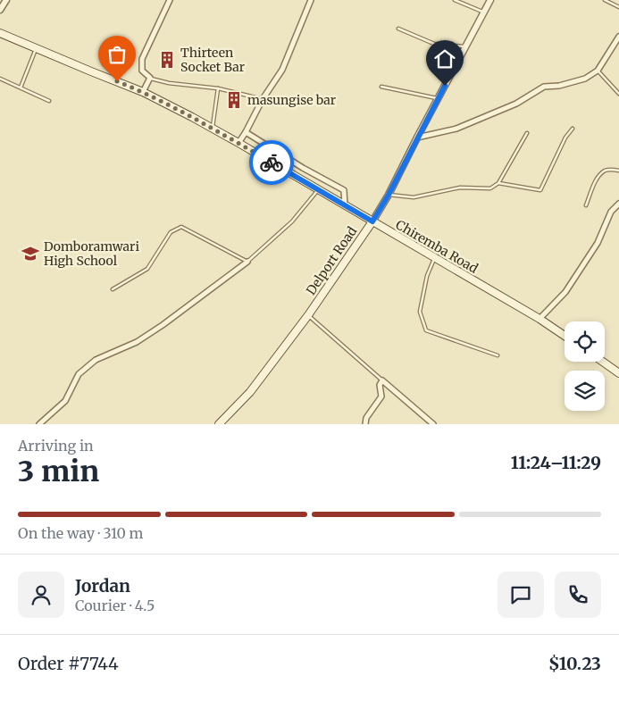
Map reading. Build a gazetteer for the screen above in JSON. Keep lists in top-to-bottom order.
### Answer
{
  "streets": {
    "main road": ["Chiremba Road", "Delport Road"]
  },
  "crossings": [
    ["Chiremba Road", "Delport Road"]
  ],
  "places": {
    "building": ["Thirteen Socket Bar", "masungise bar"],
    "school or university": ["Domboramwari High School"]
  },
  "page": {
    "heading": ["3 min", "Arriving in", "11:24–11:29"],
    "panel": [
      "Jordan",
      "Courier · 4.5",
      "Order #7744",
      "$10.23"
    ],
    "bar": "On the way · 310 m"
  }
}
